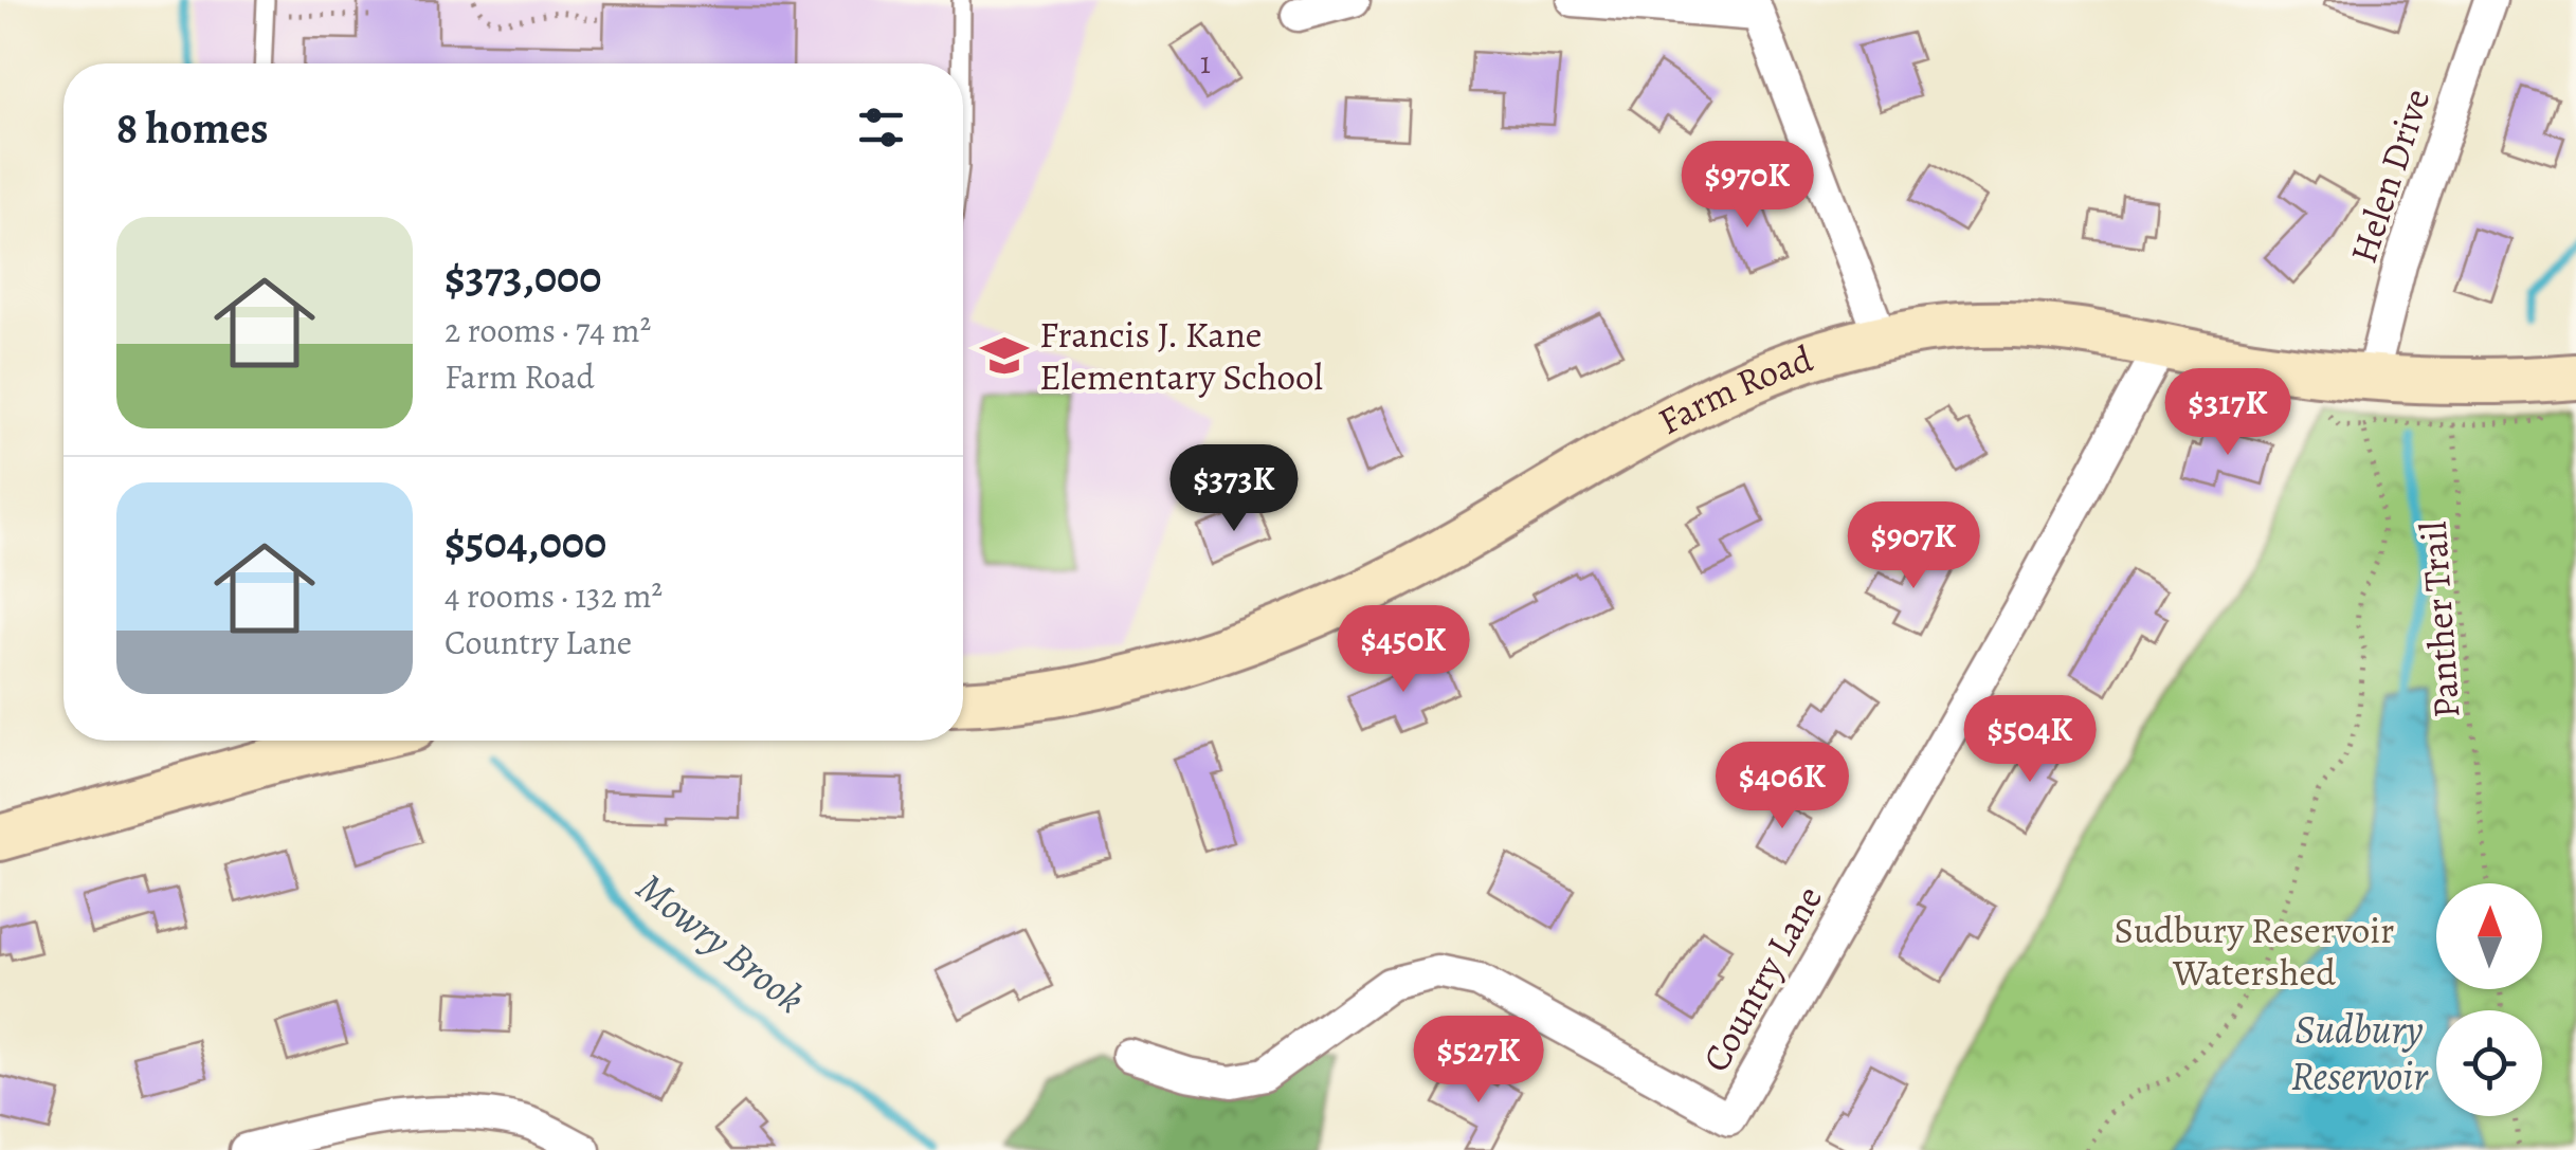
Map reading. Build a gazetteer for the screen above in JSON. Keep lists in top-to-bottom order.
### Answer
{
  "streets": {
    "street": ["Helen Drive", "Farm Road", "Country Lane"],
    "path": ["Panther Trail"]
  },
  "crossings": [
    ["Helen Drive", "Farm Road"],
    ["Farm Road", "Country Lane"]
  ],
  "water": ["Mowry Brook", "Sudbury Reservoir"],
  "parks": ["Sudbury Reservoir Watershed"],
  "places": {
    "school or university": ["Francis J. Kane Elementary School"]
  },
  "house_numbers": ["1"],
  "north": "top",
  "page": {
    "heading": "8 homes",
    "price": [
      "$970K",
      "$317K",
      "$373K",
      "$907K",
      "$450K",
      "$504K",
      "$406K",
      "$527K"
    ],
    "list": [
      {
        "name": "$373,000",
        "note": "2 rooms · 74 m² · Farm Road"
      },
      {
        "name": "$504,000",
        "note": "4 rooms · 132 m² · Country Lane"
      }
    ]
  }
}
